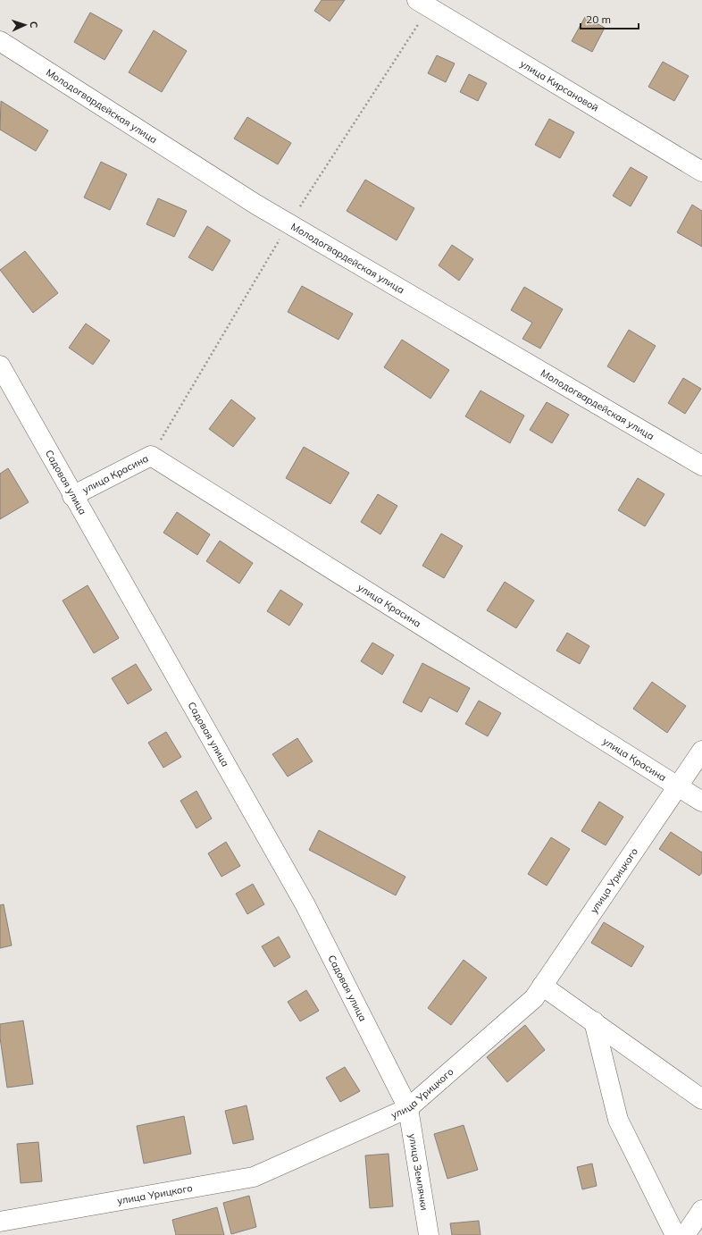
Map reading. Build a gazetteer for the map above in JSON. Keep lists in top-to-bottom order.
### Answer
{
  "streets": {
    "street": [
      "улица Кирсановой",
      "Молодогвардейская улица",
      "улица Красина",
      "Садовая улица",
      "улица Урицкого",
      "улица Землячки"
    ]
  },
  "crossings": [
    ["улица Красина", "Садовая улица"],
    ["улица Красина", "улица Урицкого"],
    ["Садовая улица", "улица Урицкого"],
    ["Садовая улица", "улица Землячки"],
    ["улица Урицкого", "улица Землячки"]
  ],
  "scale_bar": "20 m",
  "north": "right"
}
